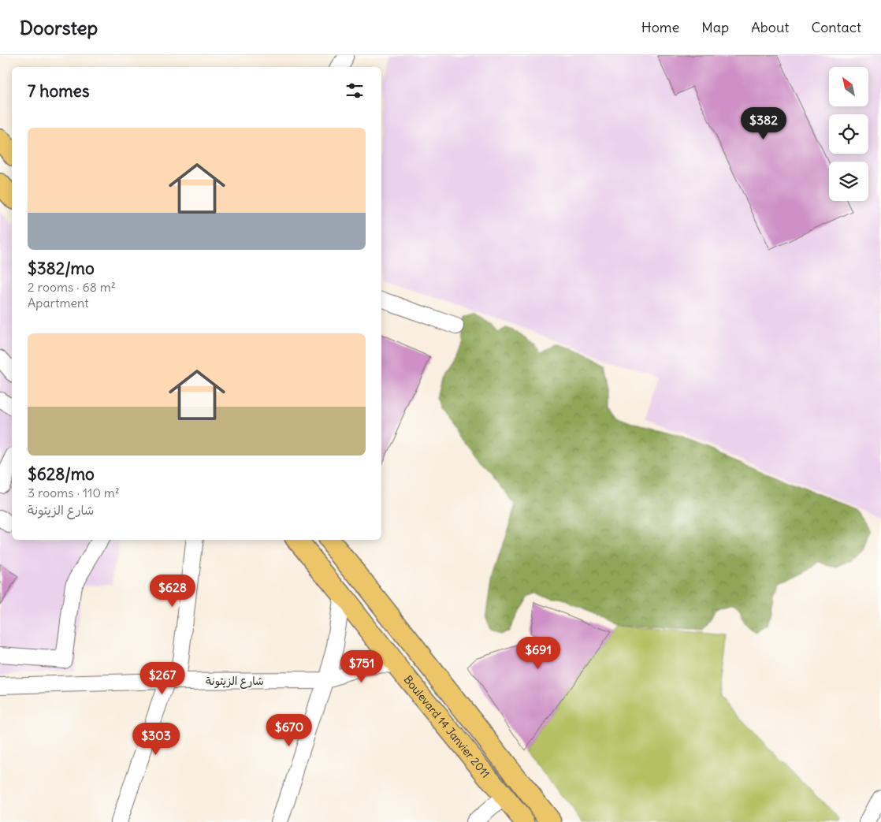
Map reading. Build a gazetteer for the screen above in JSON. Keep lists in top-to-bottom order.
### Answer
{
  "streets": {
    "main road": ["Boulevard 14 Janvier 2011"],
    "street": ["شارع الزيتونة"]
  },
  "crossings": [
    ["شارع الزيتونة", "Boulevard 14 Janvier 2011"]
  ],
  "north": "top left",
  "page": {
    "header": "Doorstep",
    "nav": [
      "Home",
      "Map",
      "About",
      "Contact"
    ],
    "heading": "7 homes",
    "price": [
      "$382",
      "$628",
      "$691",
      "$751",
      "$267",
      "$670",
      "$303"
    ],
    "list": [
      {
        "name": "$382/mo",
        "note": "2 rooms · 68 m² · Apartment"
      },
      {
        "name": "$628/mo",
        "note": "3 rooms · 110 m² · شارع الزيتونة"
      }
    ]
  }
}
